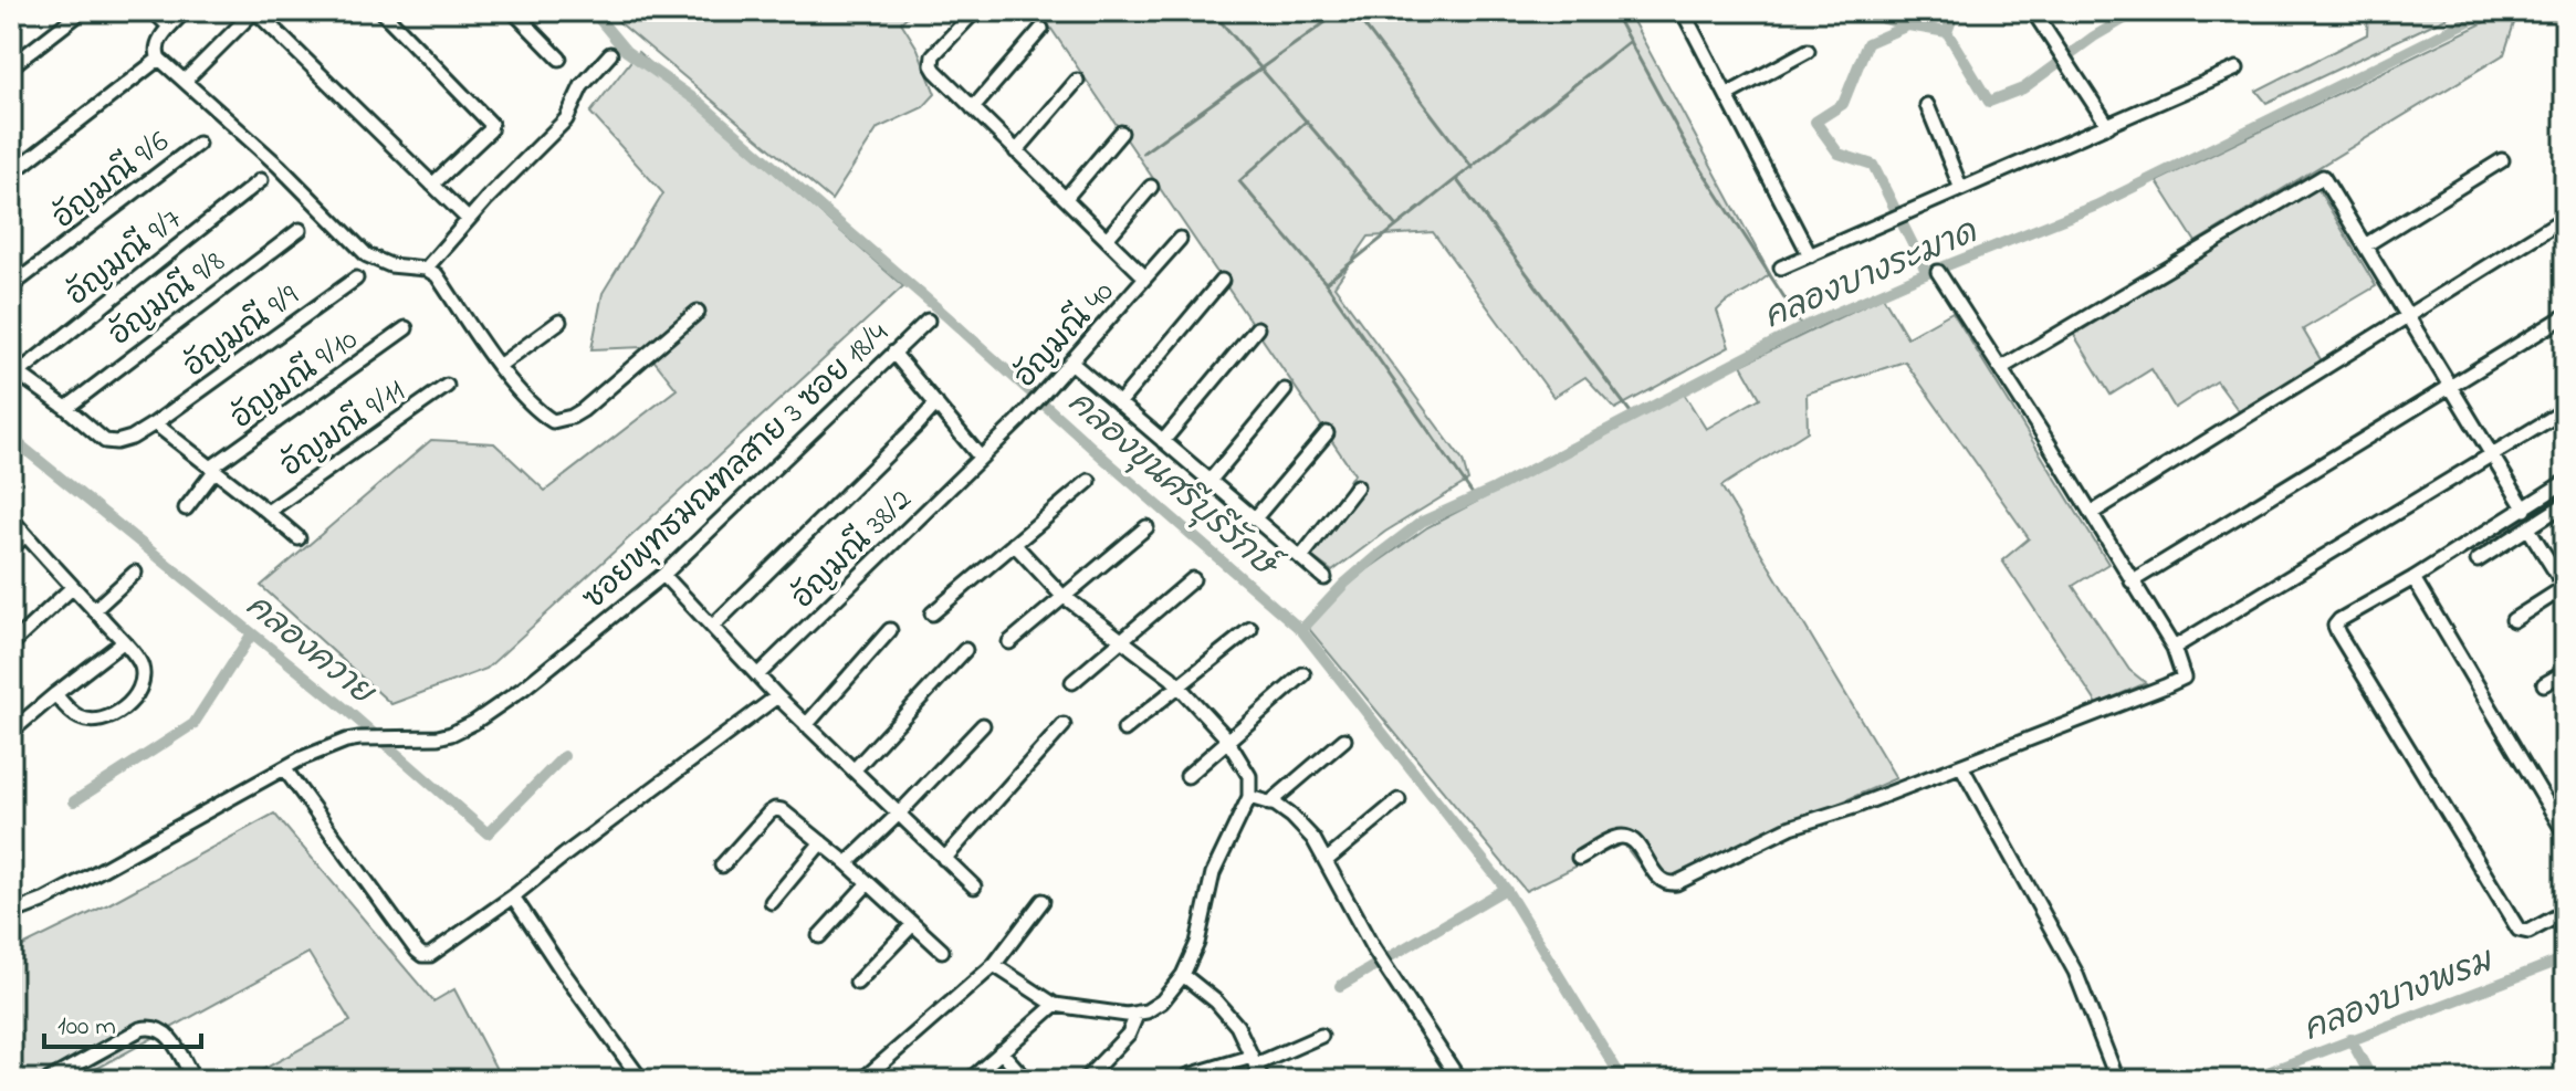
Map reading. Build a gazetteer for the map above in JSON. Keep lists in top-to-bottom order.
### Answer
{
  "streets": {
    "street": [
      "อัญมณี 9/6",
      "อัญมณี 9/7",
      "อัญมณี 9/8",
      "อัญมณี 9/9",
      "อัญมณี 40",
      "อัญมณี 9/10",
      "อัญมณี 9/11",
      "ซอยพุทธมณฑลสาย 3 ซอย 18/4",
      "อัญมณี 38/2"
    ]
  },
  "crossings": [
    ["อัญมณี 9/8", "อัญมณี 9/9"],
    ["อัญมณี 40", "อัญมณี 38/2"]
  ],
  "water": [
    "คลองบางระมาด",
    "คลองขุนศรีบุรีรักษ์",
    "คลองควาย",
    "คลองบางพรม"
  ],
  "scale_bar": "100 m"
}
